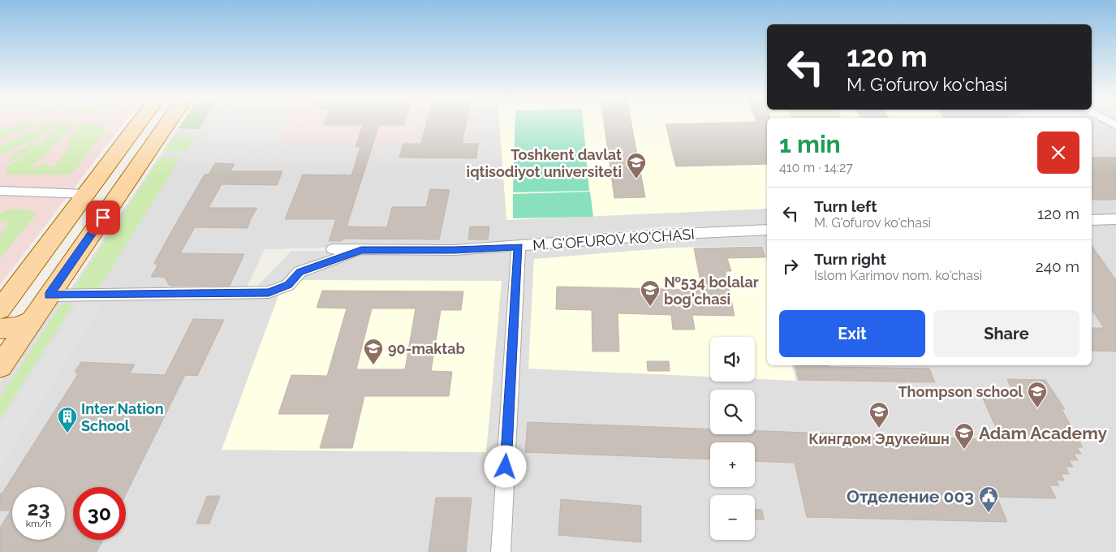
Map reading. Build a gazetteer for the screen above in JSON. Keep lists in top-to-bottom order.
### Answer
{
  "streets": {
    "street": ["M. G'OFUROV KO'CHASI"]
  },
  "places": {
    "school or university": [
      "Toshkent davlat iqtisodiyot universiteti",
      "№534 bolalar bog'chasi",
      "90-maktab",
      "Thompson school",
      "Кингдом Эдукейшн",
      "Adam Academy"
    ],
    "building": ["Inter Nation School"],
    "public building": ["Отделение 003"]
  },
  "page": {
    "turn": ["120 m", "M. G'ofurov ko'chasi"],
    "heading": ["1 min", "410 m · 14:27"],
    "list": [
      {
        "name": "Turn left",
        "note": "M. G'ofurov ko'chasi",
        "value": "120 m"
      },
      {
        "name": "Turn right",
        "note": "Islom Karimov nom. ko'chasi",
        "value": "240 m"
      }
    ],
    "buttons": ["Exit", "Share"],
    "map_buttons": ["+", "−"],
    "speed": "23 km/h",
    "limit": "30"
  }
}
